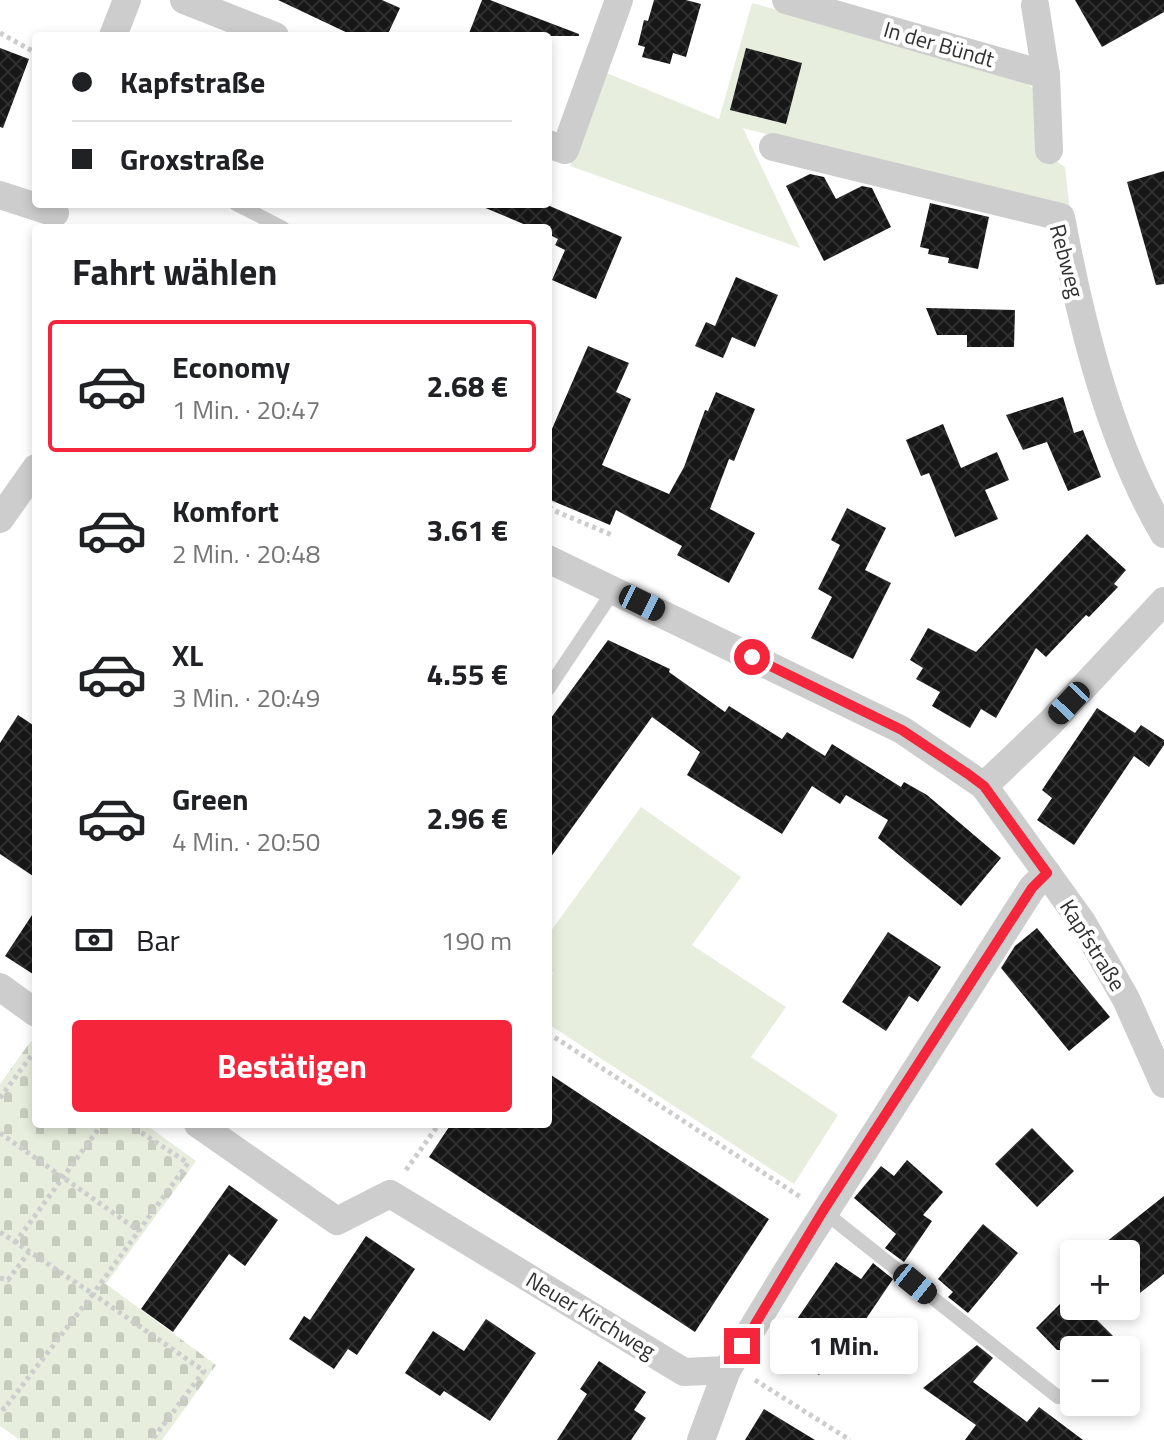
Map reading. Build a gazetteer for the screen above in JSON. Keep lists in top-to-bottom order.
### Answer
{
  "streets": {
    "street": [
      "In der Bündt",
      "Rebweg",
      "Kapfstraße",
      "Neuer Kirchweg"
    ]
  },
  "page": {
    "banner": ["Kapfstraße", "Groxstraße"],
    "heading": "Fahrt wählen",
    "list": [
      {
        "name": "Economy",
        "note": "1 Min. · 20:47",
        "value": "2.68 €"
      },
      {
        "name": "Komfort",
        "note": "2 Min. · 20:48",
        "value": "3.61 €"
      },
      {
        "name": "XL",
        "note": "3 Min. · 20:49",
        "value": "4.55 €"
      },
      {
        "name": "Green",
        "note": "4 Min. · 20:50",
        "value": "2.96 €"
      }
    ],
    "pay": ["Bar", "190 m"],
    "buttons": "Bestätigen",
    "map_buttons": ["+", "−"],
    "bubble": "1 Min."
  }
}
